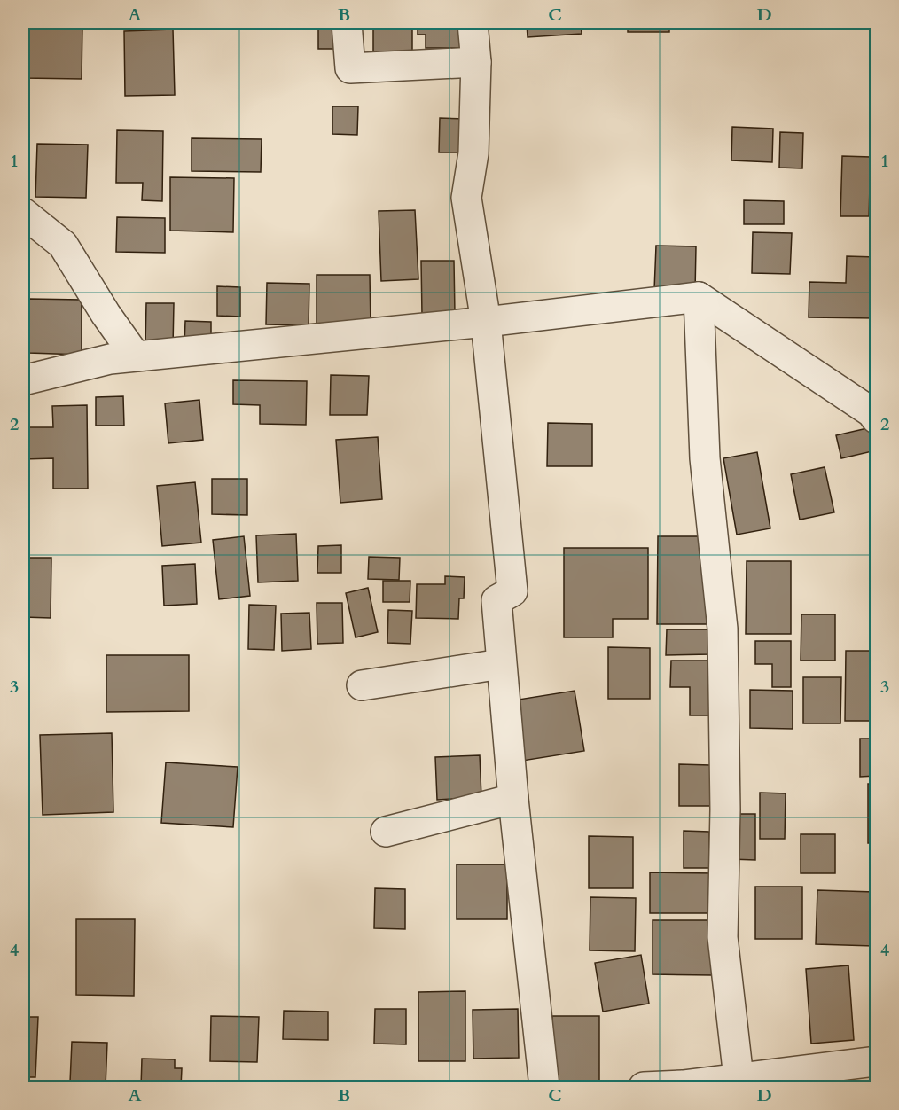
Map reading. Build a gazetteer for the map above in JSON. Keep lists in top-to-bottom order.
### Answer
{
  "grid": {
    "columns": [
      "A",
      "B",
      "C",
      "D"
    ],
    "rows": [
      "1",
      "2",
      "3",
      "4"
    ]
  }
}
